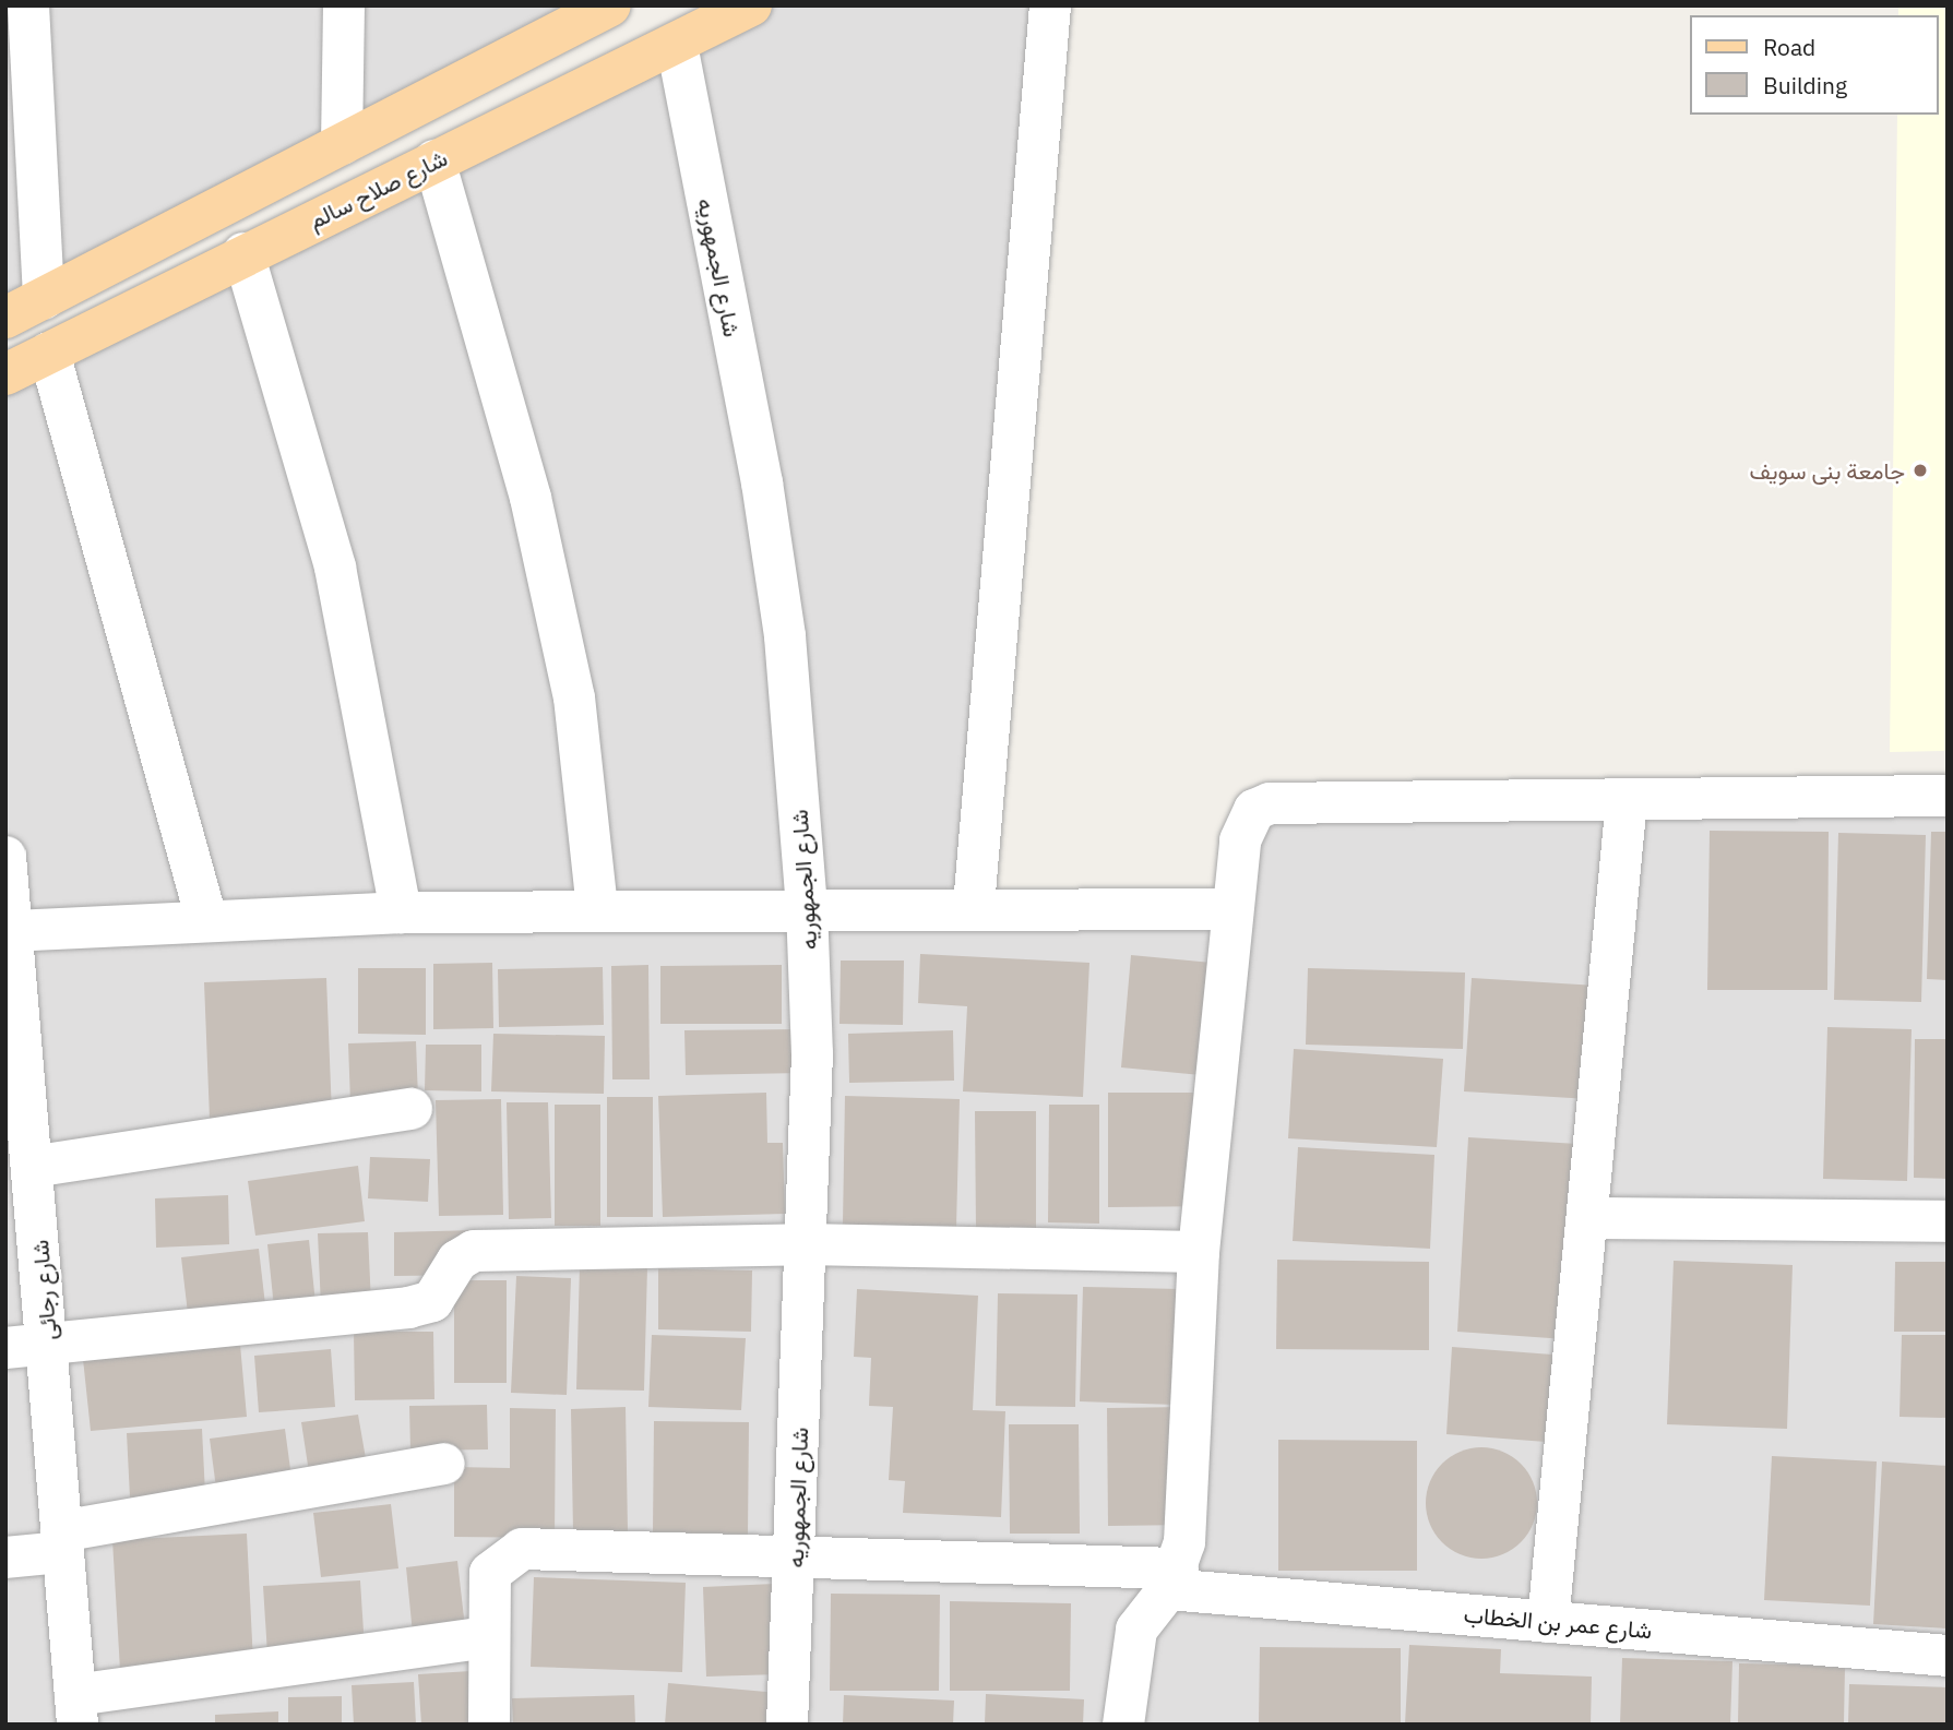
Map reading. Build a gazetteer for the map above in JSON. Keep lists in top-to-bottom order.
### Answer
{
  "streets": {
    "main road": ["شارع صلاح سالم"],
    "street": ["شارع الجمهوريه", "شارع رجائى", "شارع عمر بن الخطاب"]
  },
  "crossings": [
    ["شارع صلاح سالم", "شارع الجمهوريه"],
    ["شارع الجمهوريه", "شارع عمر بن الخطاب"]
  ],
  "places": ["جامعة بنى سويف"],
  "legend": ["Road", "Building"]
}
